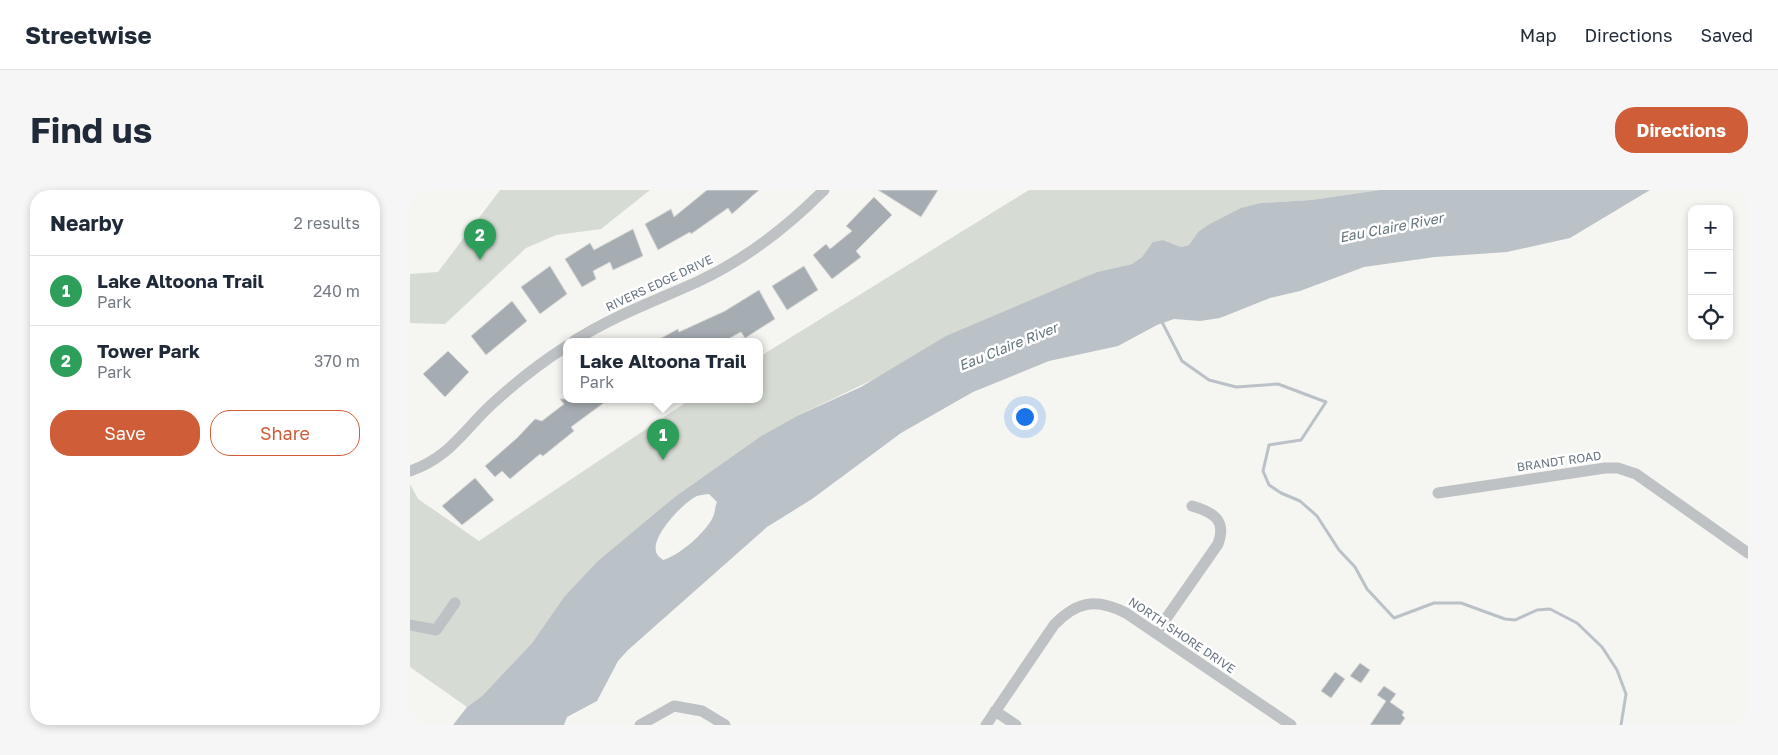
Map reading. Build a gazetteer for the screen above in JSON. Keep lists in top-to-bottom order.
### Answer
{
  "streets": {
    "street": ["RIVERS EDGE DRIVE", "BRANDT ROAD", "NORTH SHORE DRIVE"]
  },
  "water": ["Eau Claire River"],
  "page": {
    "header": "Streetwise",
    "nav": ["Map", "Directions", "Saved"],
    "buttons": [
      "Directions",
      ["Save", "Share"]
    ],
    "title": "Find us",
    "heading": ["Nearby", "2 results"],
    "map_buttons": ["+", "−"],
    "pins": ["2", "1"],
    "list": [
      {
        "mark": "1",
        "name": "Lake Altoona Trail",
        "note": "Park",
        "value": "240 m"
      },
      {
        "mark": "2",
        "name": "Tower Park",
        "note": "Park",
        "value": "370 m"
      }
    ],
    "popup": ["Lake Altoona Trail", "Park"]
  }
}
